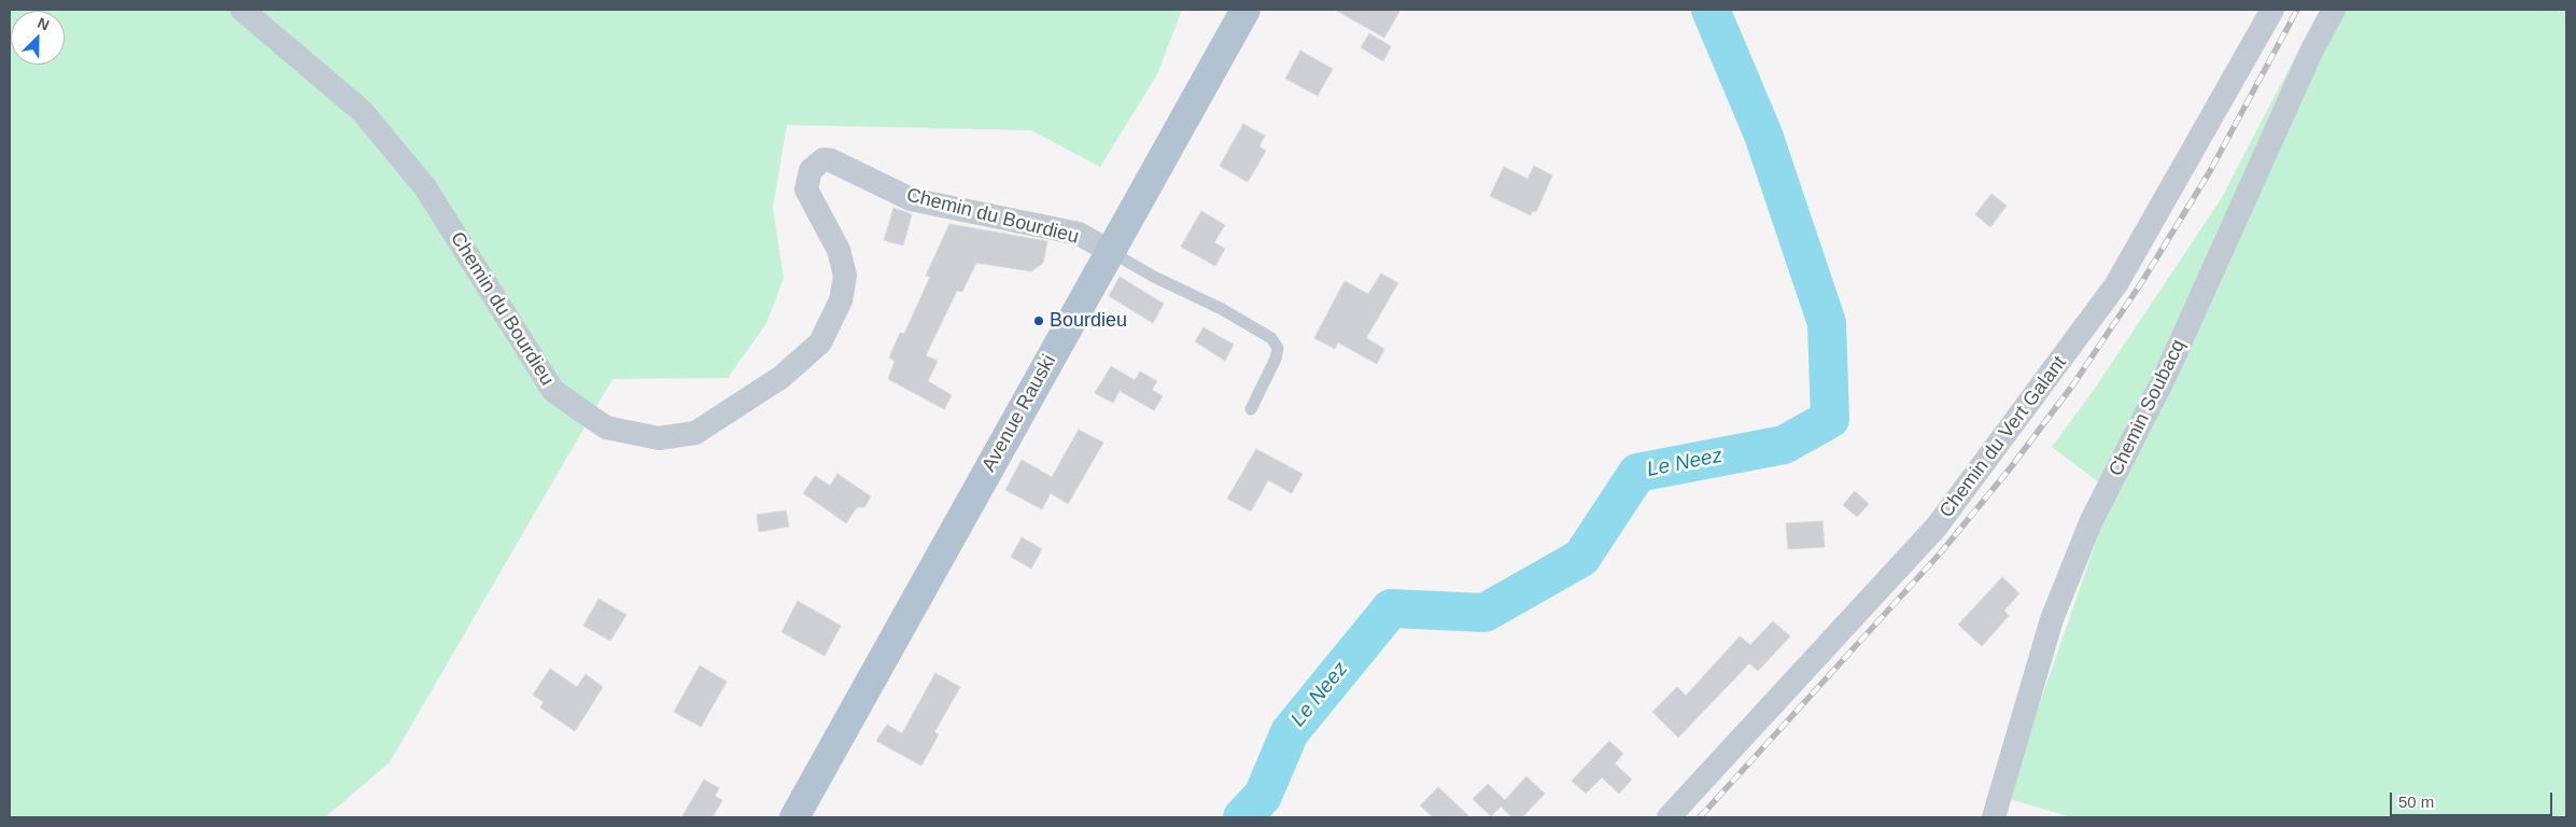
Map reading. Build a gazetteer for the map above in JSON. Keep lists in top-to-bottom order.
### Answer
{
  "streets": {
    "main road": ["Avenue Rauski"],
    "street": ["Chemin du Bourdieu", "Chemin Soubacq", "Chemin du Vert Galant"]
  },
  "crossings": [
    ["Chemin du Bourdieu", "Avenue Rauski"]
  ],
  "water": ["Le Neez"],
  "places": ["Bourdieu"],
  "scale_bar": "50 m",
  "north": "top right"
}
